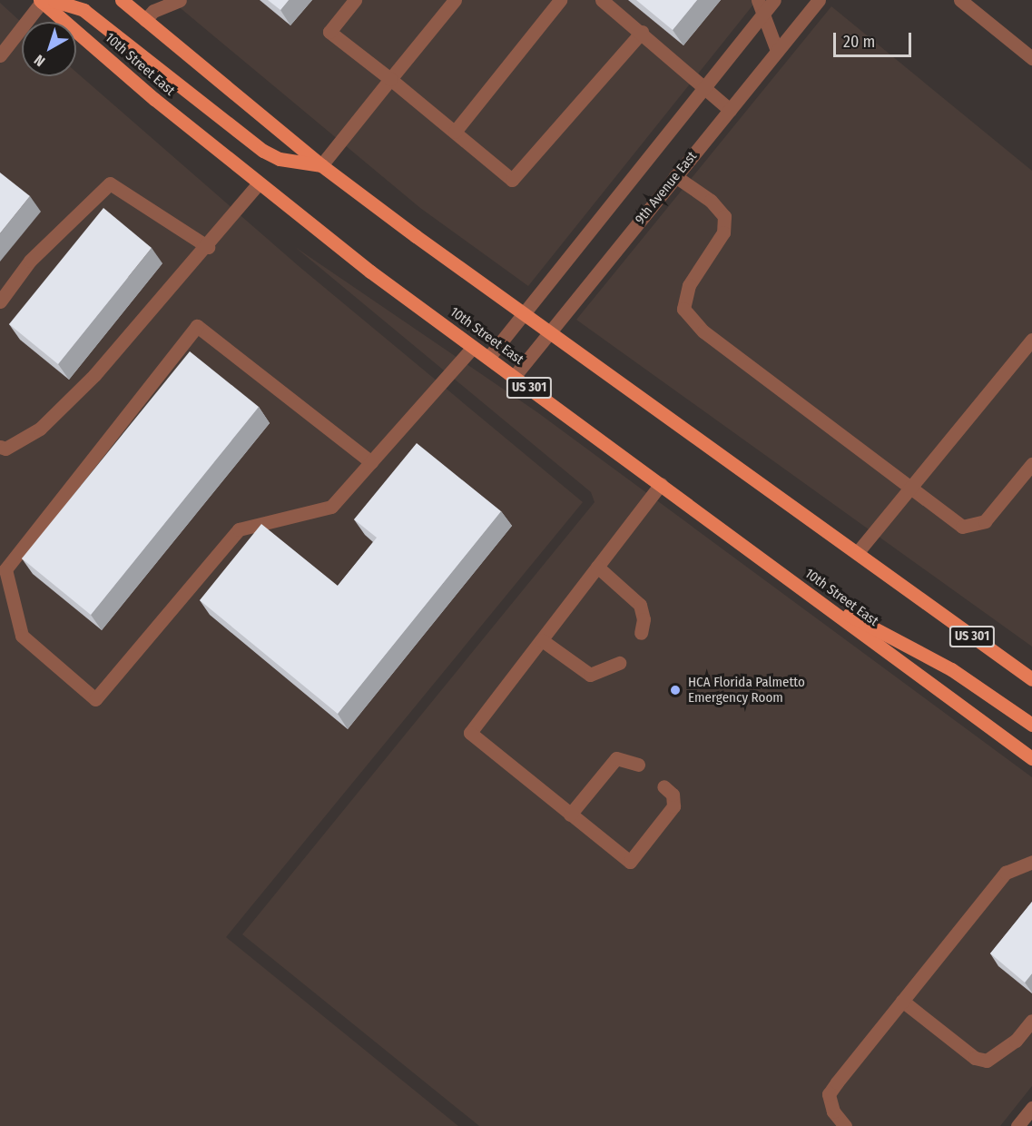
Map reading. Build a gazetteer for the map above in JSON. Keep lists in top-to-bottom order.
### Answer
{
  "streets": {
    "main road": ["10th Street East", "US 301"],
    "street": ["9th Avenue East"]
  },
  "crossings": [
    ["10th Street East", "9th Avenue East"],
    ["9th Avenue East", "US 301"]
  ],
  "places": ["HCA Florida Palmetto Emergency Room"],
  "scale_bar": "20 m",
  "north": "bottom left"
}
